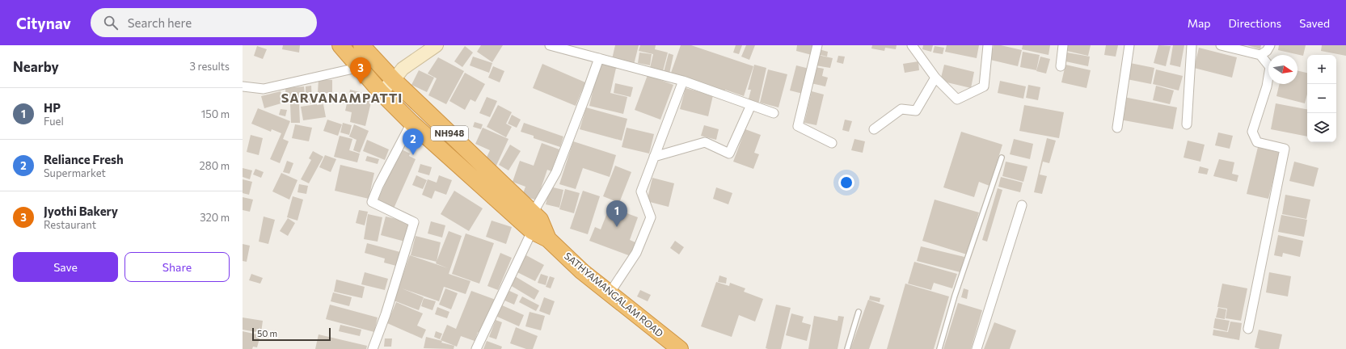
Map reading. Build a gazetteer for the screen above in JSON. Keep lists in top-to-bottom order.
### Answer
{
  "streets": {
    "highway": ["NH948", "SATHYAMANGALAM ROAD"]
  },
  "crossings": [
    ["NH948", "SATHYAMANGALAM ROAD"]
  ],
  "districts": ["SARVANAMPATTI"],
  "scale_bar": "50 m",
  "north": "right",
  "page": {
    "header": "Citynav",
    "search": "Search here",
    "nav": ["Map", "Directions", "Saved"],
    "heading": ["Nearby", "3 results"],
    "map_buttons": ["+", "−"],
    "pins": ["3", "2", "1"],
    "list": [
      {
        "mark": "1",
        "name": "HP",
        "note": "Fuel",
        "value": "150 m"
      },
      {
        "mark": "2",
        "name": "Reliance Fresh",
        "note": "Supermarket",
        "value": "280 m"
      },
      {
        "mark": "3",
        "name": "Jyothi Bakery",
        "note": "Restaurant",
        "value": "320 m"
      }
    ],
    "buttons": ["Save", "Share"],
    "scale": "50 m"
  }
}
